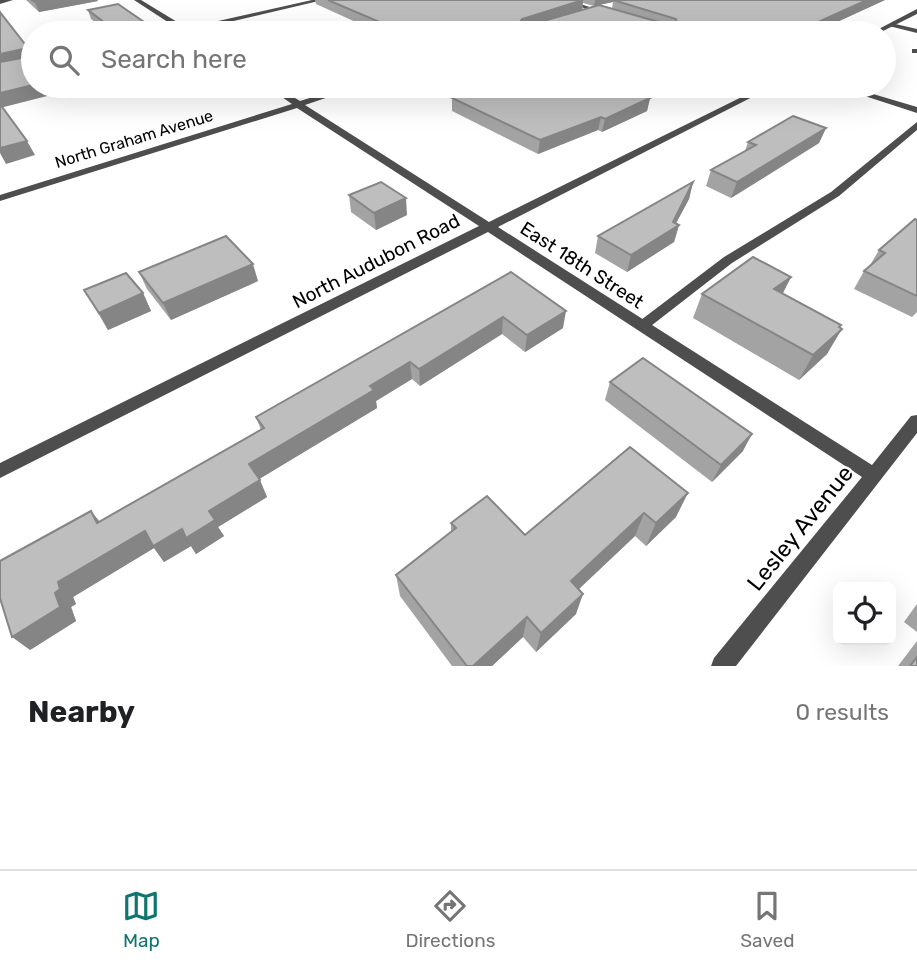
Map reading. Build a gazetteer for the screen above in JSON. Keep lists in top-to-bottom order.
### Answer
{
  "streets": {
    "street": [
      "North Graham Avenue",
      "North Audubon Road",
      "East 18th Street",
      "Lesley Avenue"
    ]
  },
  "crossings": [
    ["North Graham Avenue", "East 18th Street"],
    ["North Audubon Road", "East 18th Street"],
    ["East 18th Street", "Lesley Avenue"]
  ],
  "page": {
    "search": "Search here",
    "heading": ["Nearby", "0 results"],
    "nav": ["Map", "Directions", "Saved"]
  }
}
